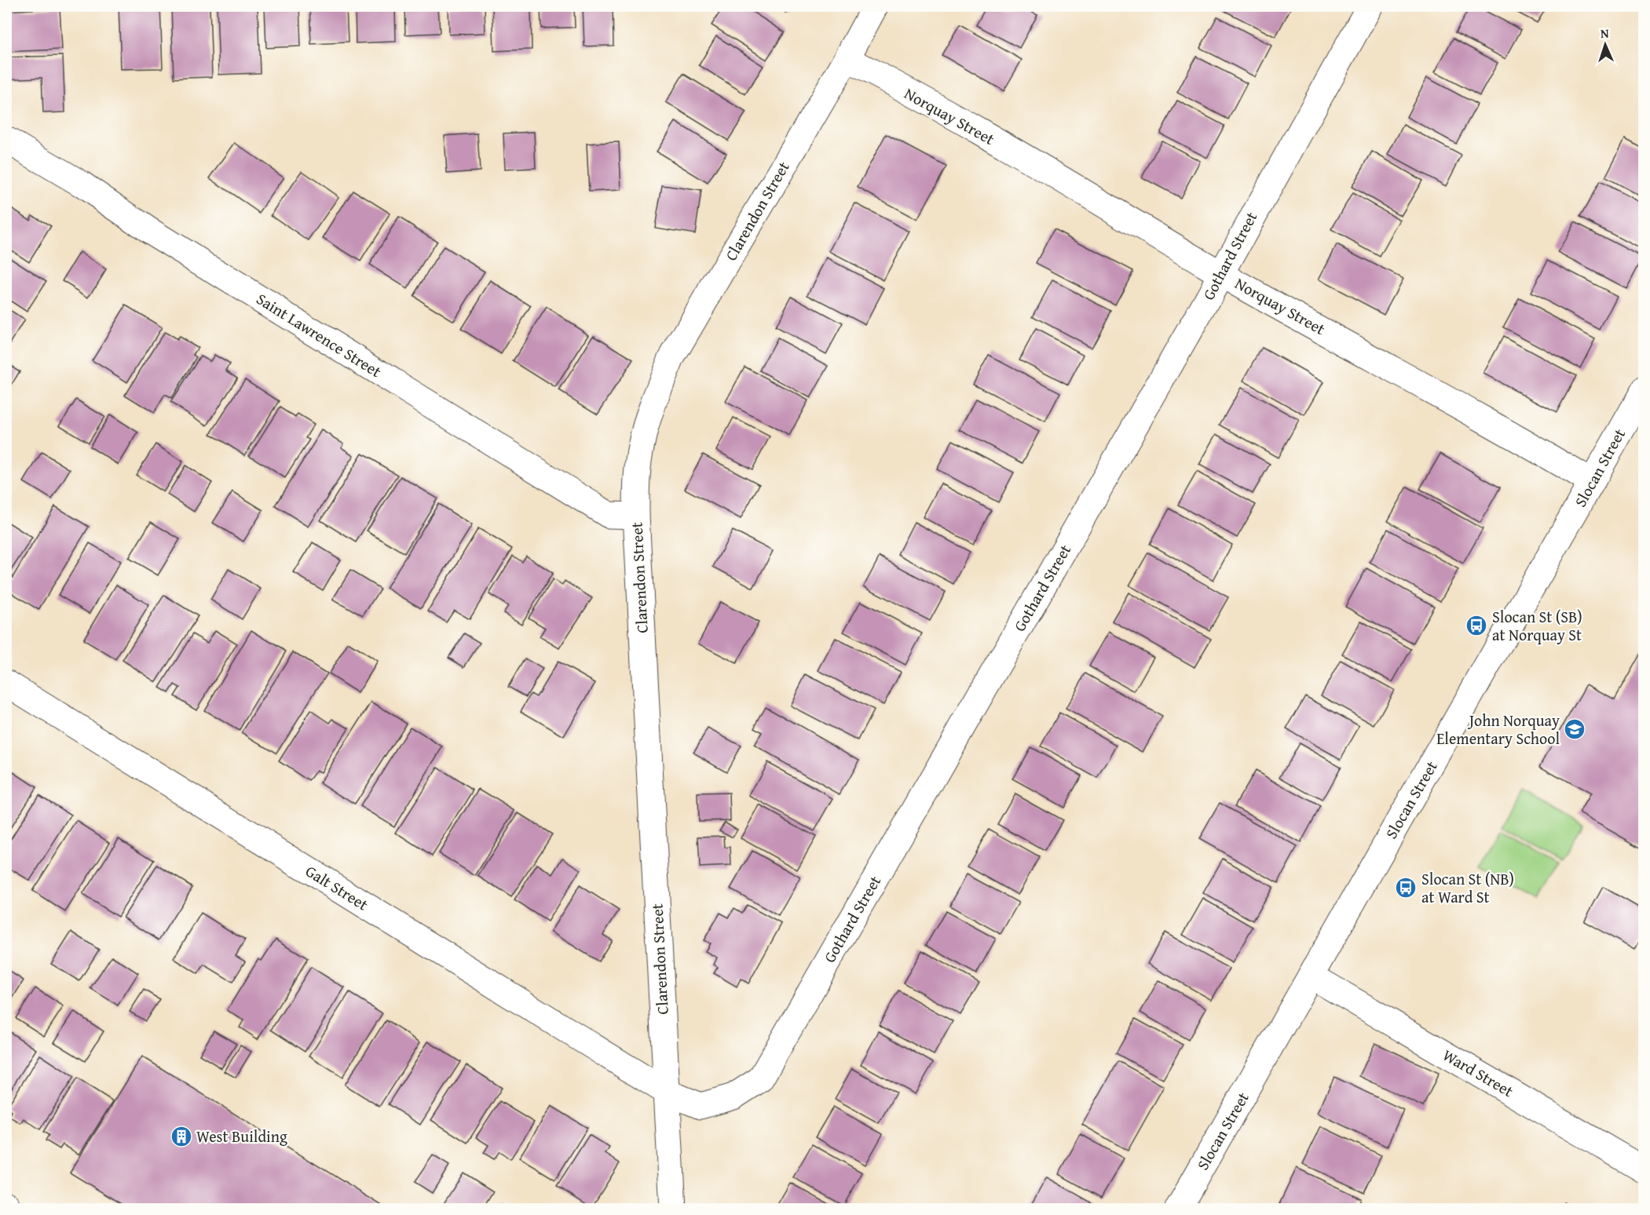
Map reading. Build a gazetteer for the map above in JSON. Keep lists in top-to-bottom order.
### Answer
{
  "streets": {
    "street": [
      "Norquay Street",
      "Clarendon Street",
      "Gothard Street",
      "Saint Lawrence Street",
      "Slocan Street",
      "Galt Street",
      "Ward Street"
    ]
  },
  "crossings": [
    ["Norquay Street", "Clarendon Street"],
    ["Norquay Street", "Gothard Street"],
    ["Norquay Street", "Slocan Street"],
    ["Clarendon Street", "Gothard Street"],
    ["Clarendon Street", "Saint Lawrence Street"],
    ["Clarendon Street", "Galt Street"],
    ["Gothard Street", "Galt Street"],
    ["Slocan Street", "Ward Street"]
  ],
  "places": {
    "bus stop": ["Slocan St (SB) at Norquay St", "Slocan St (NB) at Ward St"],
    "school or university": ["John Norquay Elementary School"],
    "building": ["West Building"]
  },
  "north": "top"
}
